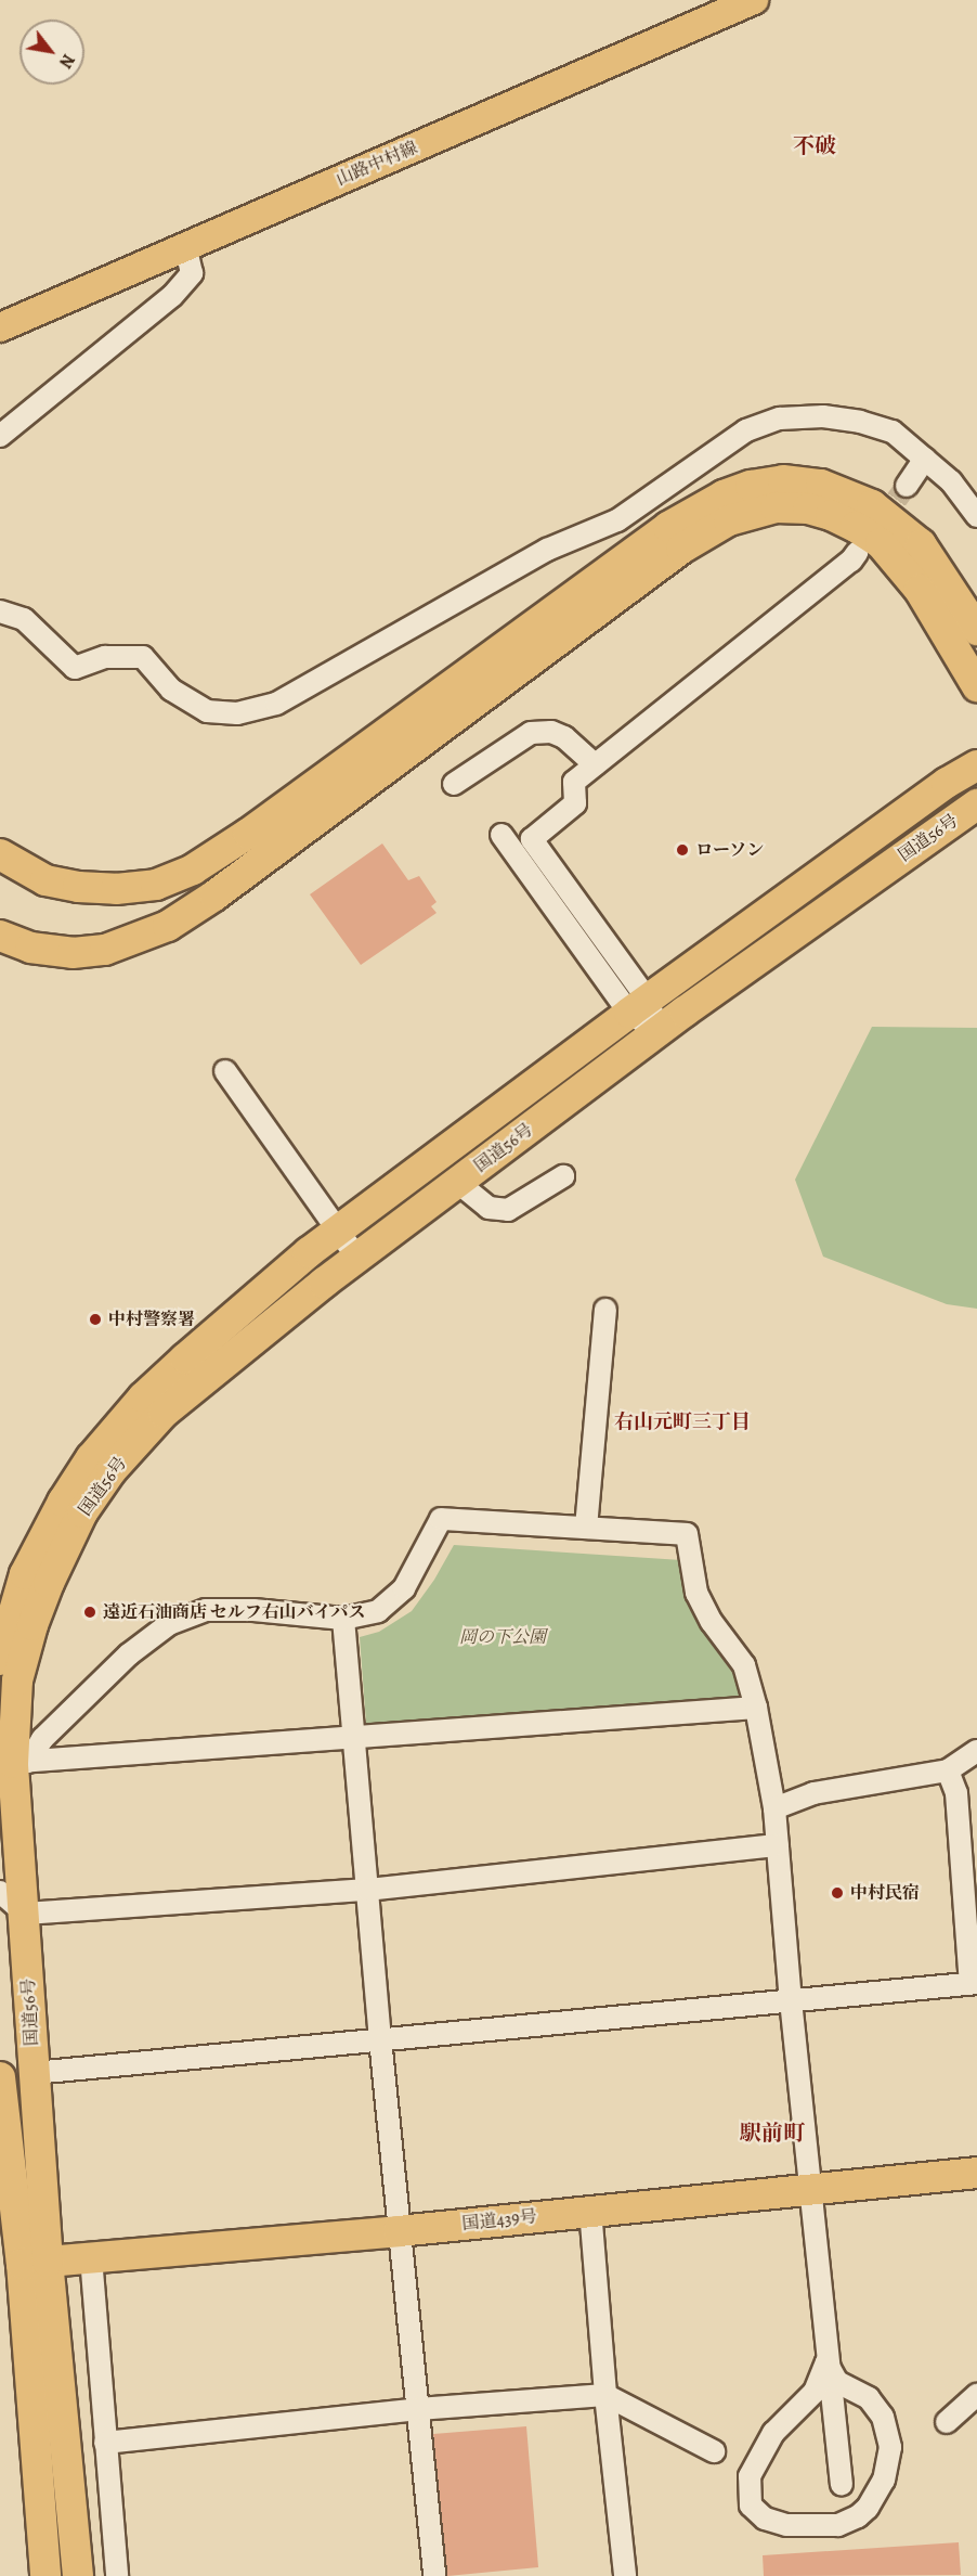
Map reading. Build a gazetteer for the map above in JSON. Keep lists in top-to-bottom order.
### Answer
{
  "streets": {
    "highway": ["国道56号", "国道439号"],
    "main road": ["山路中村線"]
  },
  "crossings": [
    ["国道56号", "国道439号"]
  ],
  "districts": ["不破", "右山元町三丁目", "駅前町"],
  "parks": ["岡の下公園"],
  "places": [
    "ローソン",
    "中村警察署",
    "遠近石油商店 セルフ右山バイパス",
    "中村民宿"
  ],
  "north": "bottom right"
}
